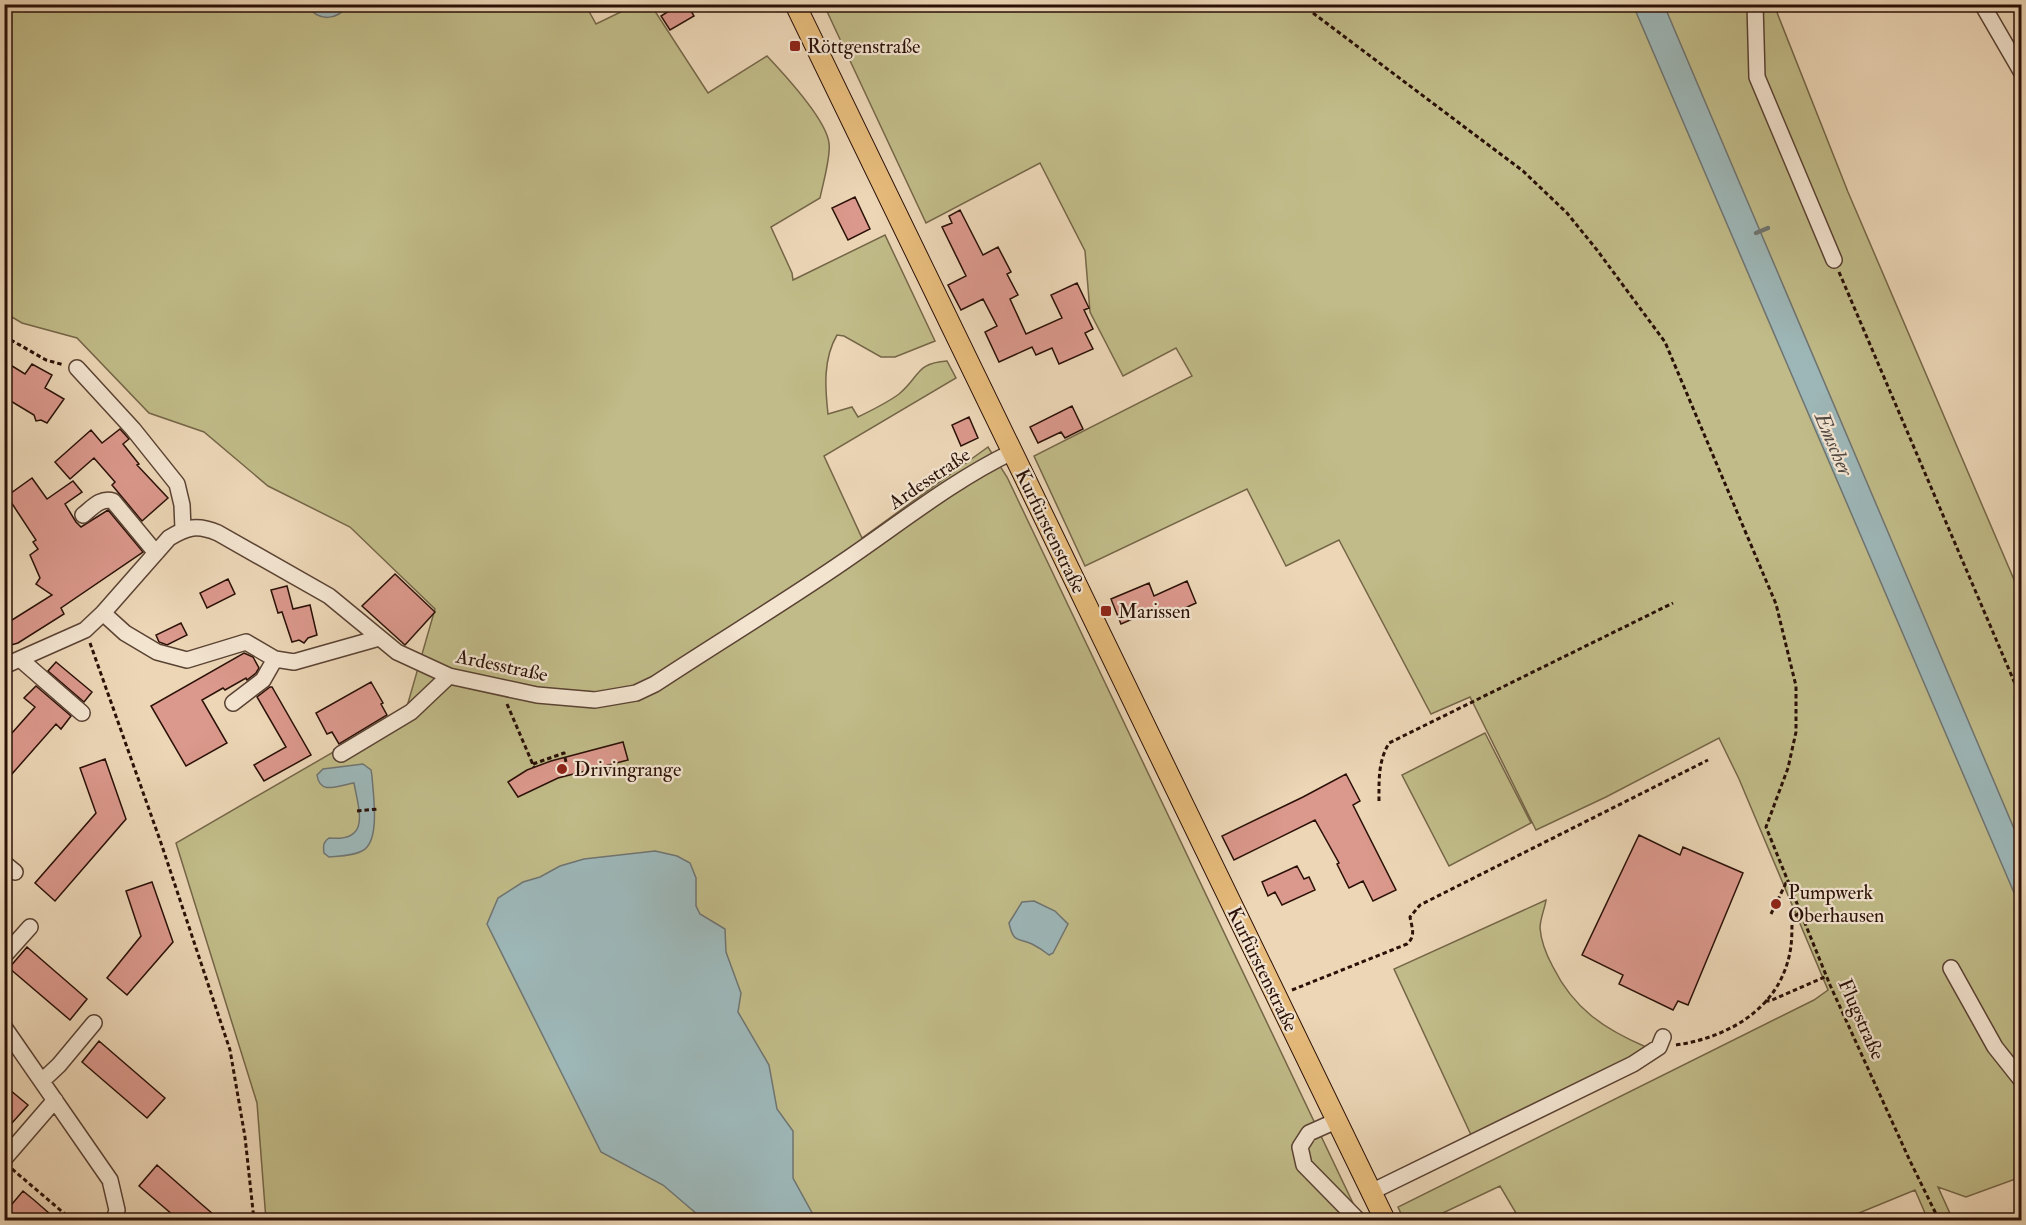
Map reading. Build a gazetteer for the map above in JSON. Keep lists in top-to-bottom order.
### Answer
{
  "streets": {
    "main road": ["Kurfürstenstraße"],
    "street": ["Ardesstraße"],
    "path": ["Flugstraße"]
  },
  "crossings": [
    ["Ardesstraße", "Kurfürstenstraße"]
  ],
  "water": ["Emscher"],
  "places": {
    "transit": ["Röttgenstraße", "Marissen"],
    "other": ["Drivingrange", "Pumpwerk Oberhausen"]
  }
}
